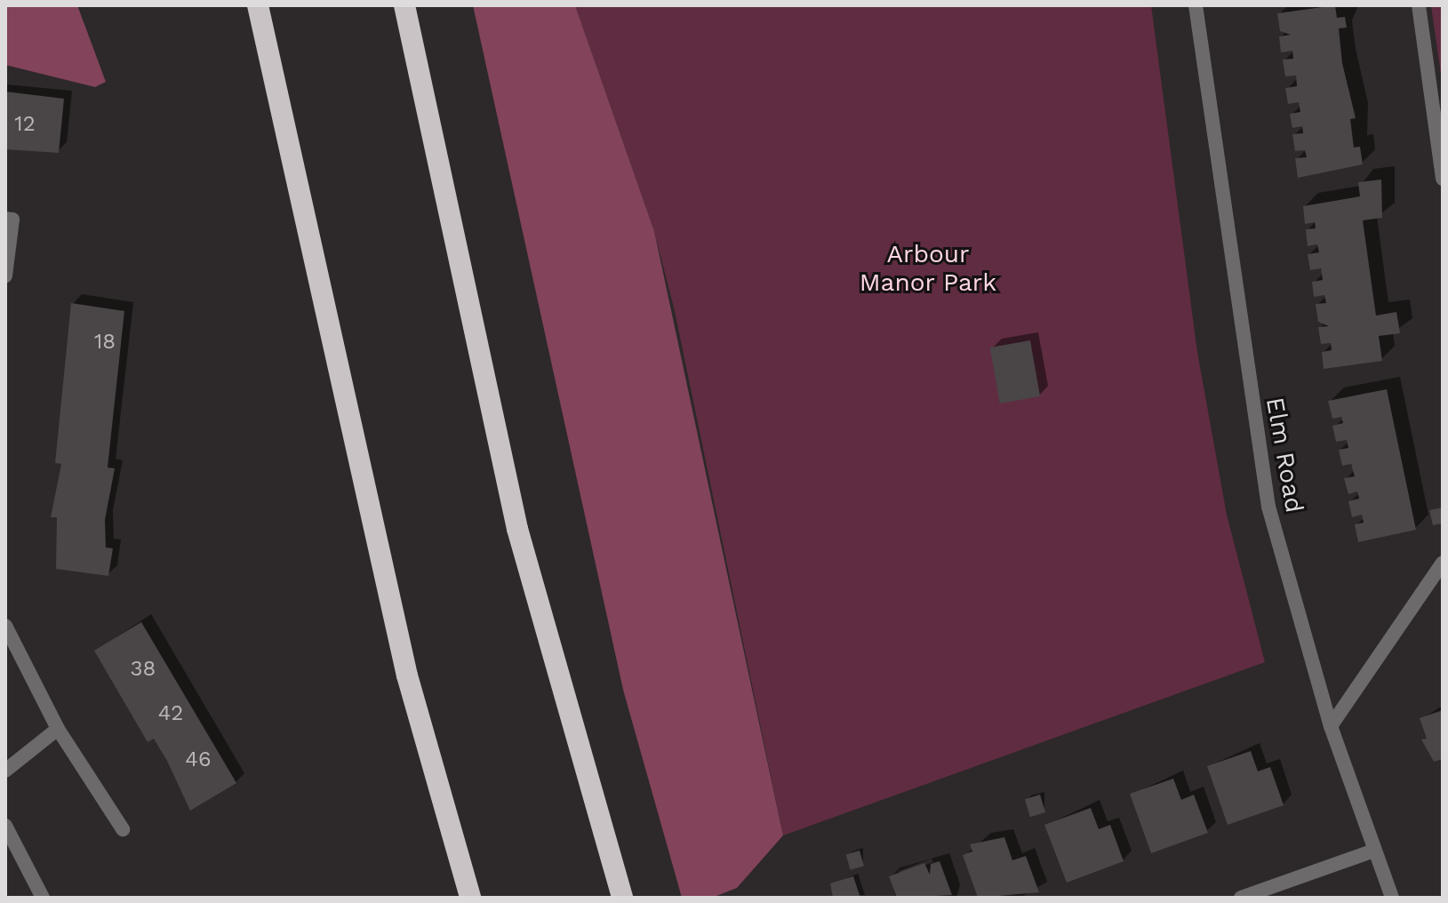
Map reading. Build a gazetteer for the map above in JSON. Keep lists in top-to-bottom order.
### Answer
{
  "streets": {
    "street": ["Elm Road"]
  },
  "parks": ["Arbour Manor Park"],
  "house_numbers": [
    "12",
    "18",
    "38",
    "42",
    "46"
  ]
}
